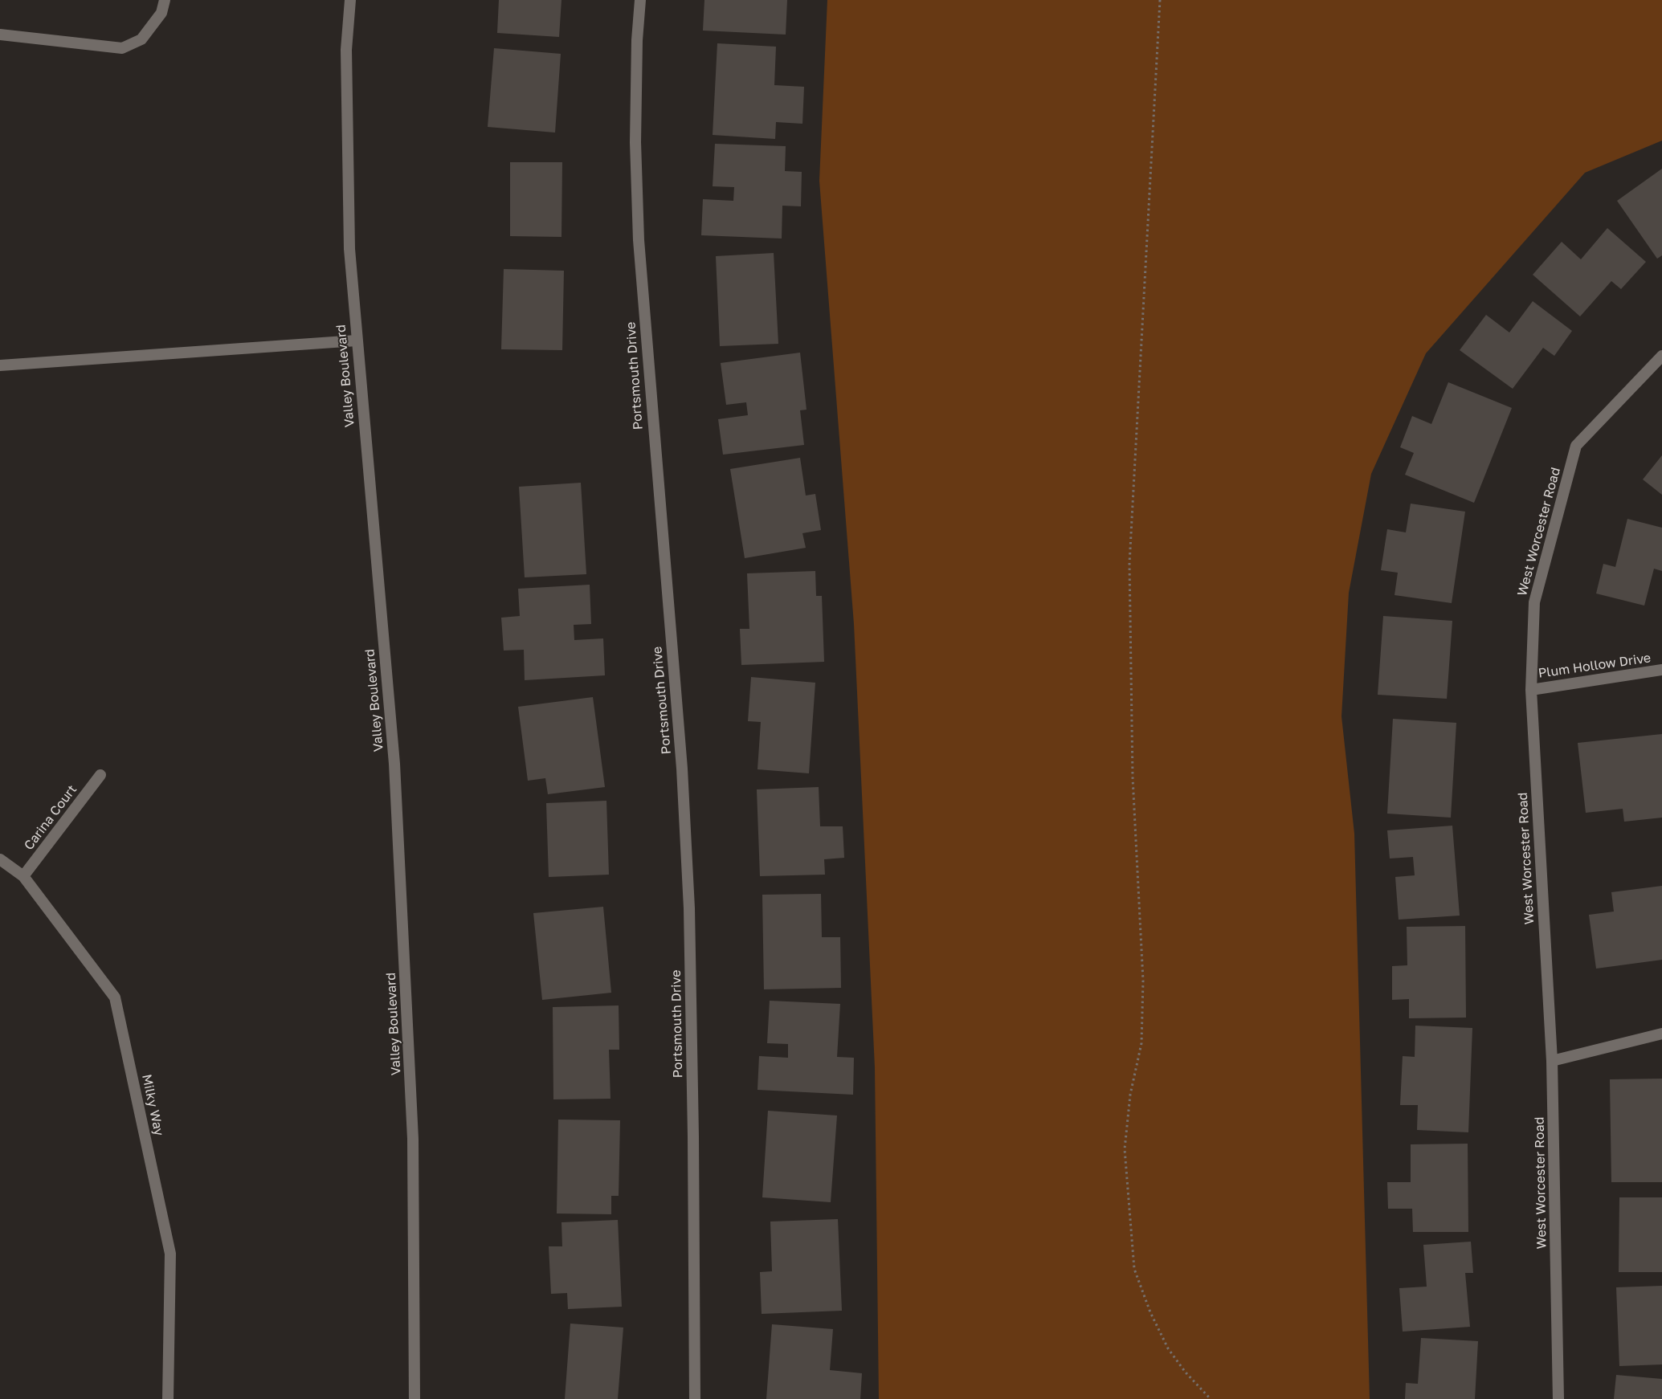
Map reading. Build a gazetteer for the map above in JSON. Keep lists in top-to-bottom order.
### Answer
{
  "streets": {
    "street": [
      "Valley Boulevard",
      "Portsmouth Drive",
      "West Worcester Road",
      "Plum Hollow Drive",
      "Carina Court",
      "Milky Way"
    ]
  },
  "crossings": [
    ["West Worcester Road", "Plum Hollow Drive"],
    ["Carina Court", "Milky Way"]
  ]
}
